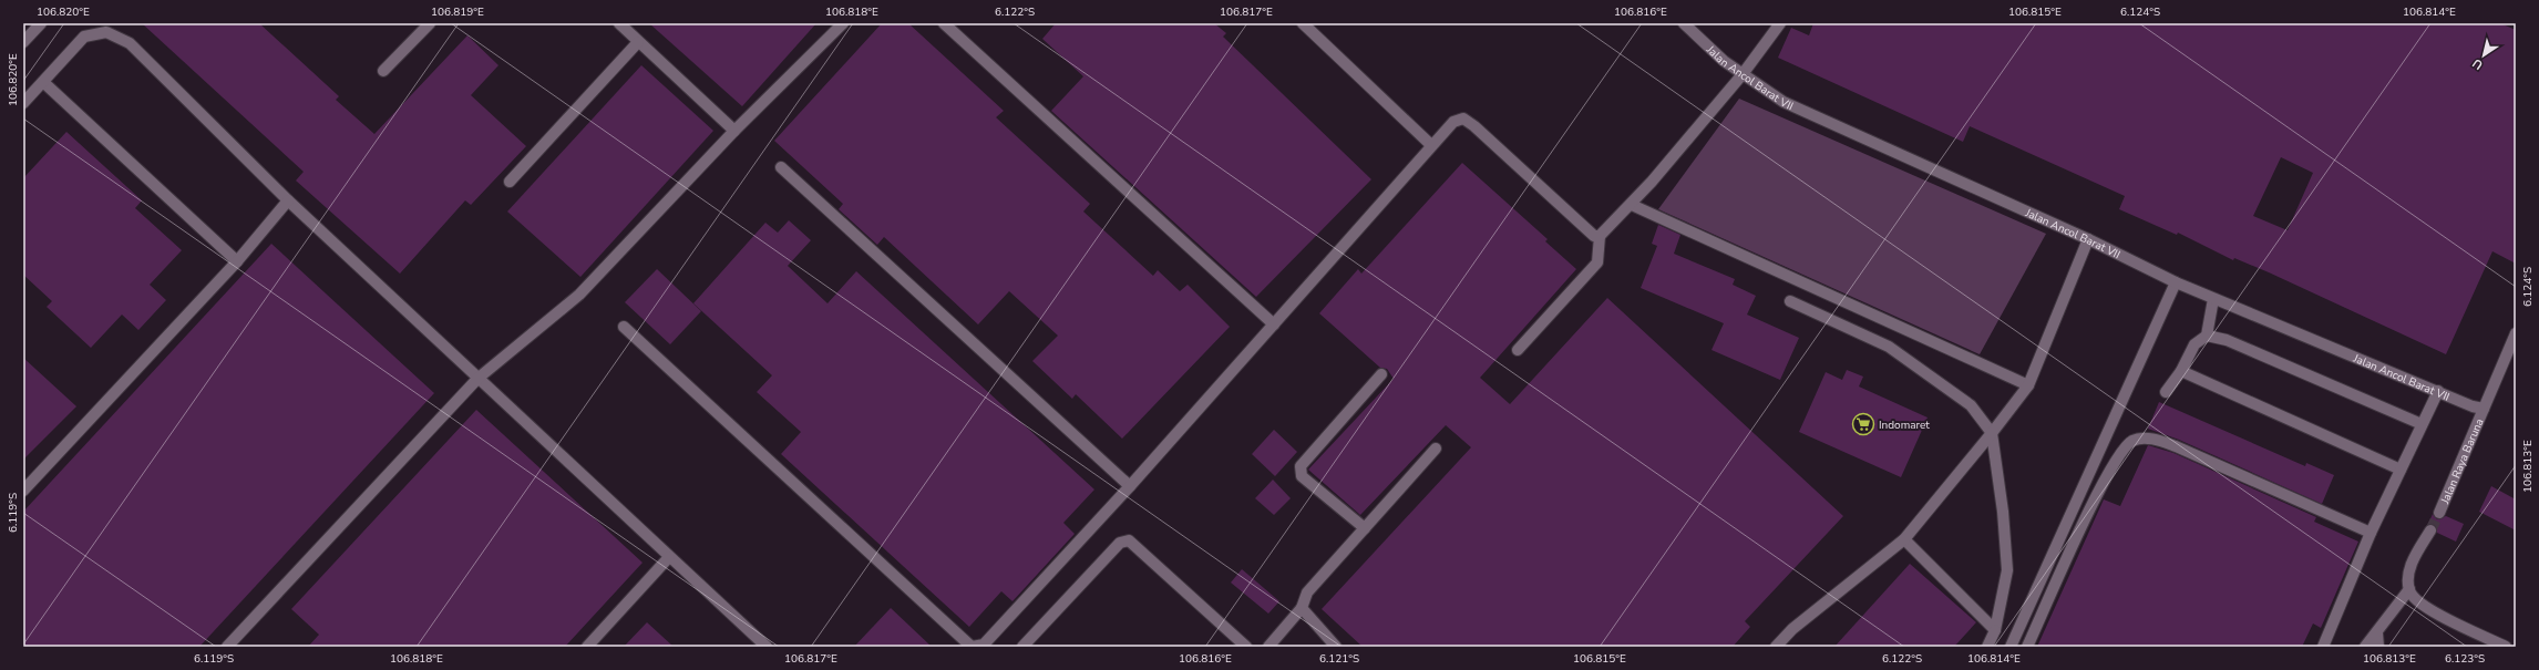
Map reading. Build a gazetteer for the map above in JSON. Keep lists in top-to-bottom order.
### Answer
{
  "streets": {
    "street": ["Jalan Ancol Barat VII", "Jalan Raya Baruna"]
  },
  "crossings": [
    ["Jalan Ancol Barat VII", "Jalan Raya Baruna"]
  ],
  "places": {
    "supermarket": ["Indomaret"]
  },
  "north": "bottom left",
  "coordinates": [
    "106.820°E",
    "106.819°E",
    "106.818°E",
    "6.122°S",
    "106.817°E",
    "106.816°E",
    "106.815°E",
    "6.124°S",
    "106.814°E",
    "106.813°E",
    "6.119°S",
    "6.121°S",
    "6.123°S"
  ]
}
